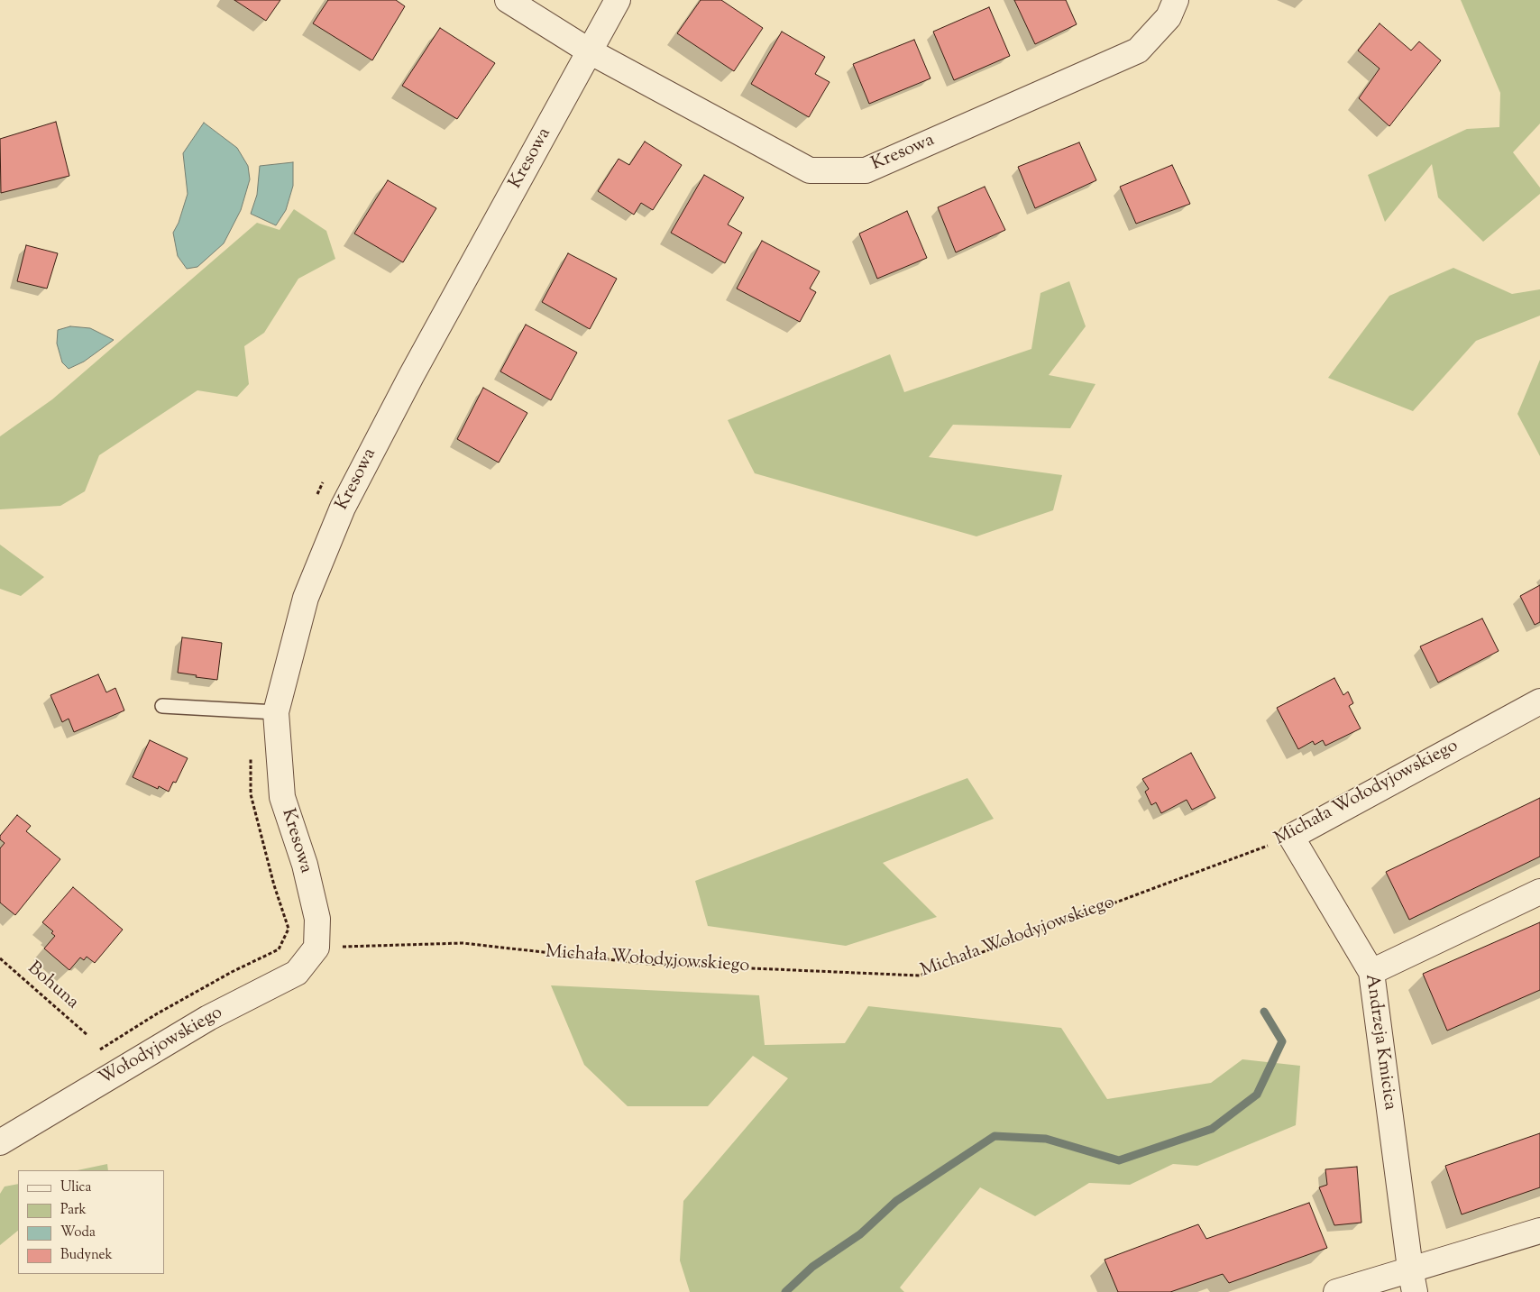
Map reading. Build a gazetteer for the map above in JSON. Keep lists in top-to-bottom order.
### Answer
{
  "streets": {
    "street": [
      "Kresowa",
      "Michała Wołodyjowskiego",
      "Andrzeja Kmicica",
      "Wołodyjowskiego"
    ],
    "path": ["Bohuna"]
  },
  "crossings": [
    ["Kresowa", "Michała Wołodyjowskiego"],
    ["Kresowa", "Wołodyjowskiego"],
    ["Michała Wołodyjowskiego", "Andrzeja Kmicica"],
    ["Michała Wołodyjowskiego", "Wołodyjowskiego"]
  ],
  "legend": [
    "Ulica",
    "Park",
    "Woda",
    "Budynek"
  ]
}
